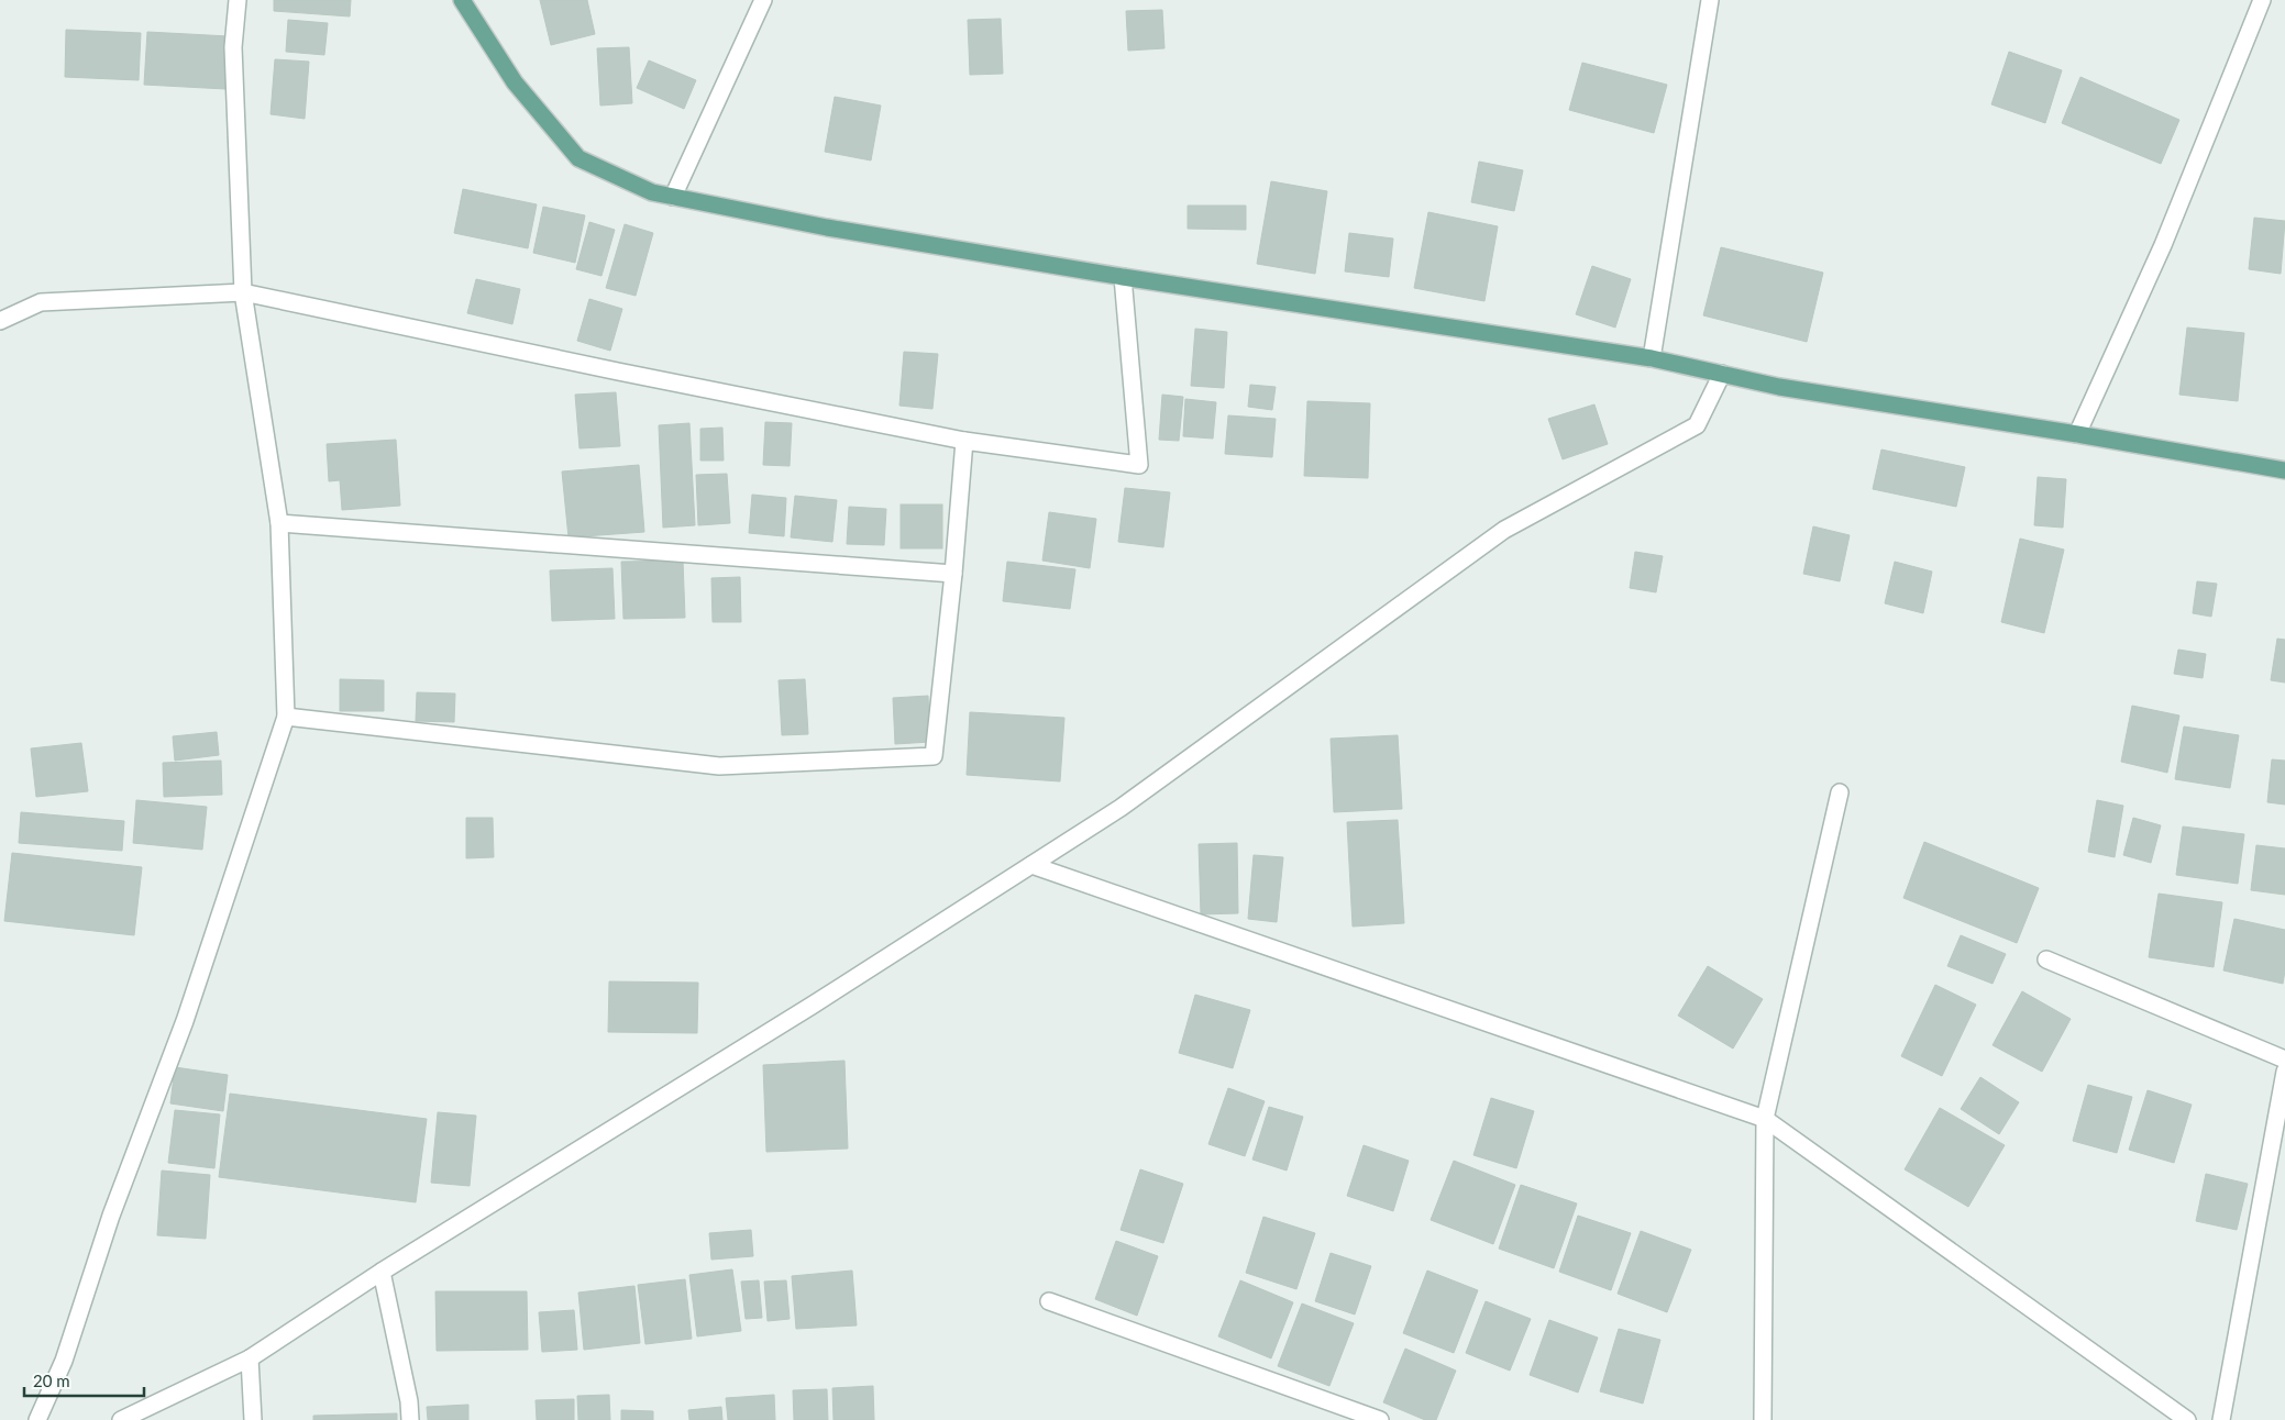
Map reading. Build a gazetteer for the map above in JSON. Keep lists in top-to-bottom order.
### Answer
{
  "scale_bar": "20 m"
}
